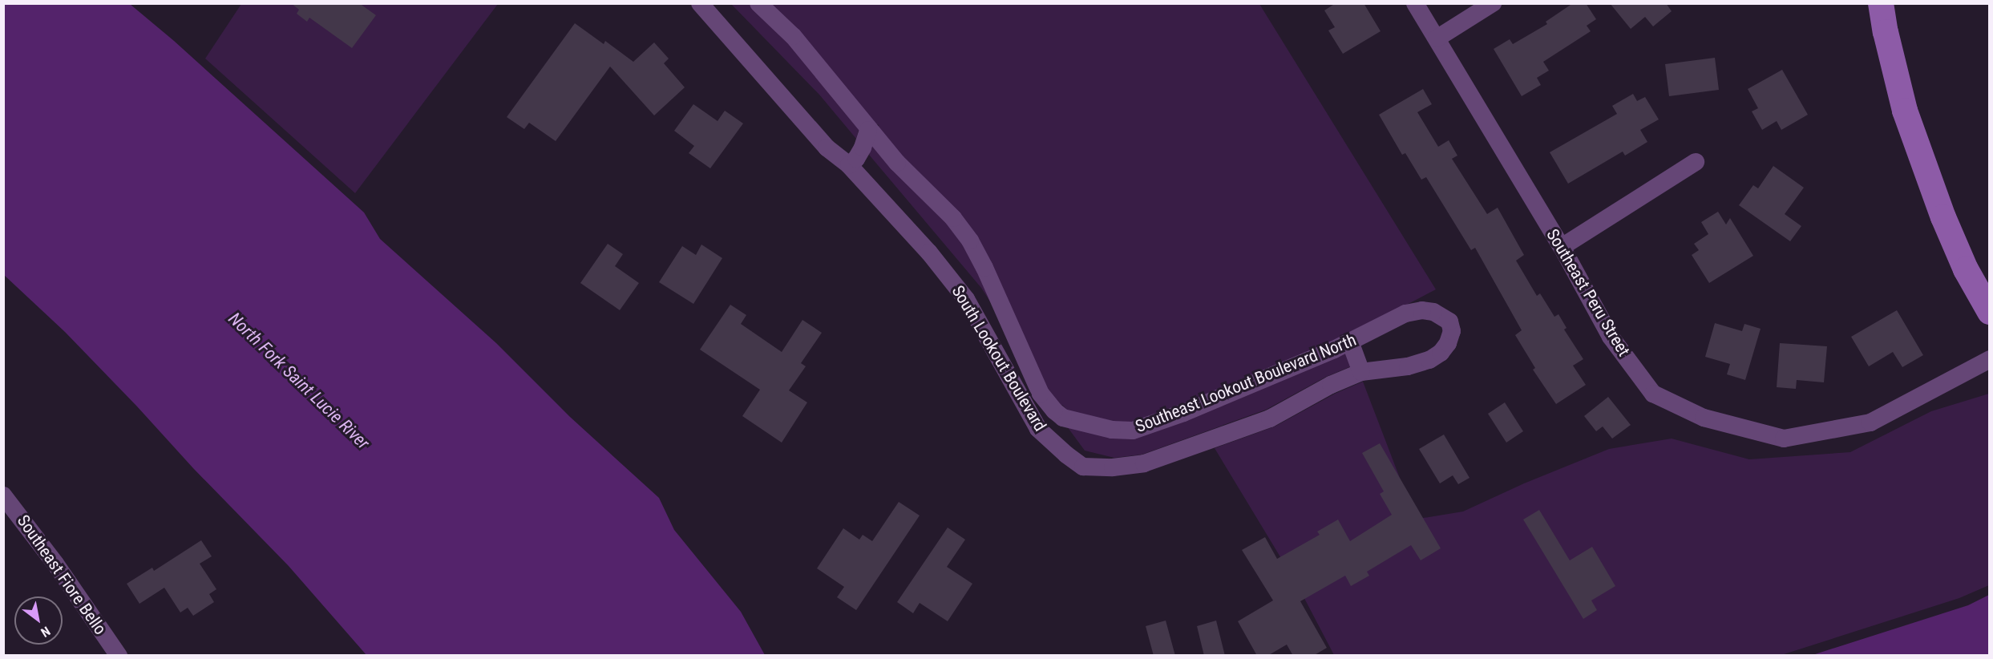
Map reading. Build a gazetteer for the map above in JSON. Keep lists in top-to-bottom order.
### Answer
{
  "streets": {
    "street": [
      "Southeast Peru Street",
      "South Lookout Boulevard",
      "Southeast Lookout Boulevard North",
      "Southeast Fiore Bello"
    ]
  },
  "crossings": [
    ["South Lookout Boulevard", "Southeast Lookout Boulevard North"]
  ],
  "water": ["North Fork Saint Lucie River"],
  "north": "bottom right"
}
